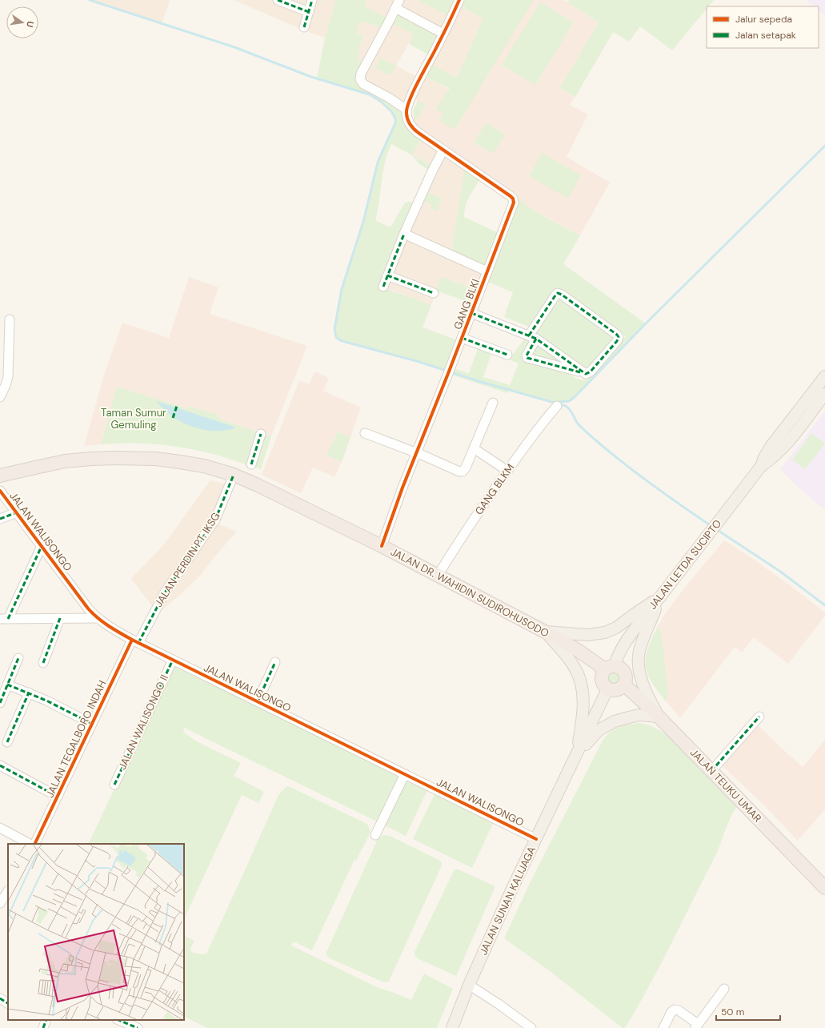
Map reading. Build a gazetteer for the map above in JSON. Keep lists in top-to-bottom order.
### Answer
{
  "streets": {
    "highway": ["JALAN DR. WAHIDIN SUDIROHUSODO", "JALAN TEUKU UMAR"],
    "main road": ["JALAN LETDA SUCIPTO", "JALAN SUNAN KALIJAGA"],
    "street": [
      "GANG BLKI",
      "GANG BLKM",
      "JALAN WALISONGO",
      "JALAN PERDIN PT. IKSG",
      "JALAN WALISONGO II",
      "JALAN TEGALBORO INDAH"
    ]
  },
  "crossings": [
    ["GANG BLKI", "JALAN DR. WAHIDIN SUDIROHUSODO"],
    ["GANG BLKM", "JALAN DR. WAHIDIN SUDIROHUSODO"],
    ["JALAN WALISONGO", "JALAN PERDIN PT. IKSG"],
    ["JALAN WALISONGO", "JALAN WALISONGO II"],
    ["JALAN WALISONGO", "JALAN TEGALBORO INDAH"],
    ["JALAN WALISONGO", "JALAN SUNAN KALIJAGA"],
    ["JALAN PERDIN PT. IKSG", "JALAN DR. WAHIDIN SUDIROHUSODO"],
    ["JALAN PERDIN PT. IKSG", "JALAN TEGALBORO INDAH"],
    ["JALAN LETDA SUCIPTO", "JALAN DR. WAHIDIN SUDIROHUSODO"],
    ["JALAN LETDA SUCIPTO", "JALAN TEUKU UMAR"],
    ["JALAN LETDA SUCIPTO", "JALAN SUNAN KALIJAGA"],
    ["JALAN DR. WAHIDIN SUDIROHUSODO", "JALAN TEUKU UMAR"],
    ["JALAN DR. WAHIDIN SUDIROHUSODO", "JALAN SUNAN KALIJAGA"],
    ["JALAN TEUKU UMAR", "JALAN SUNAN KALIJAGA"]
  ],
  "parks": ["Taman Sumur Gemuling"],
  "legend": ["Jalur sepeda", "Jalan setapak"],
  "scale_bar": "50 m",
  "north": "right"
}
